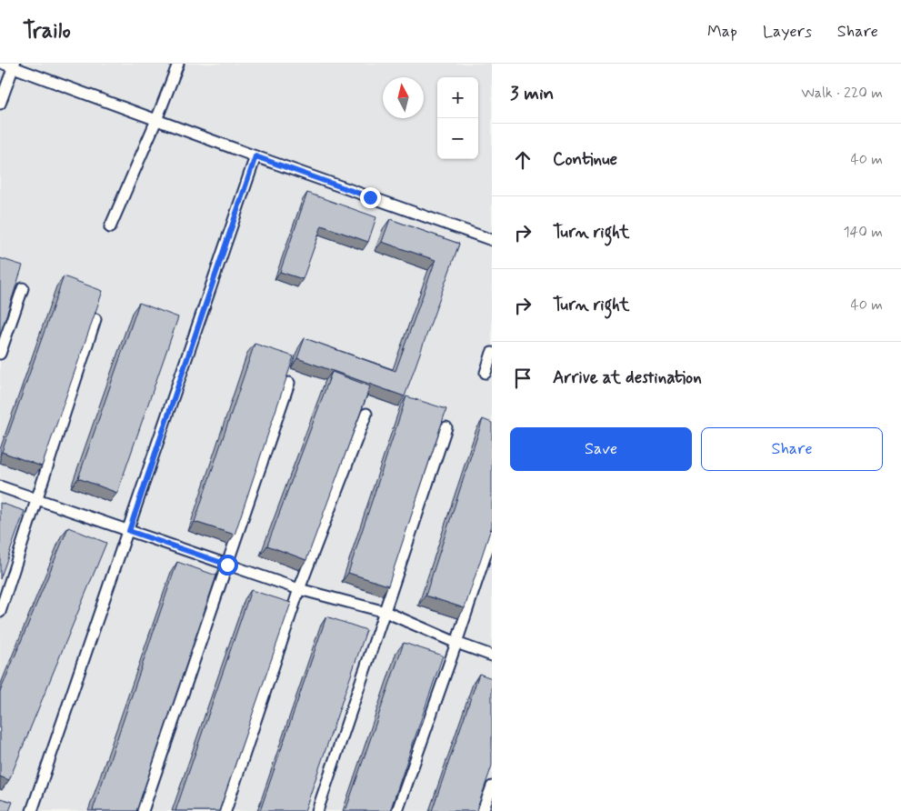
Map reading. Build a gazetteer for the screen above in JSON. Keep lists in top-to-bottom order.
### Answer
{
  "north": "top",
  "page": {
    "header": "Trailo",
    "nav": ["Map", "Layers", "Share"],
    "heading": ["3 min", "Walk · 220 m"],
    "map_buttons": ["+", "−"],
    "list": [
      ["Continue", "40 m"],
      ["Turn right", "140 m"],
      ["Turn right", "40 m"],
      "Arrive at destination"
    ],
    "buttons": ["Save", "Share"]
  }
}
